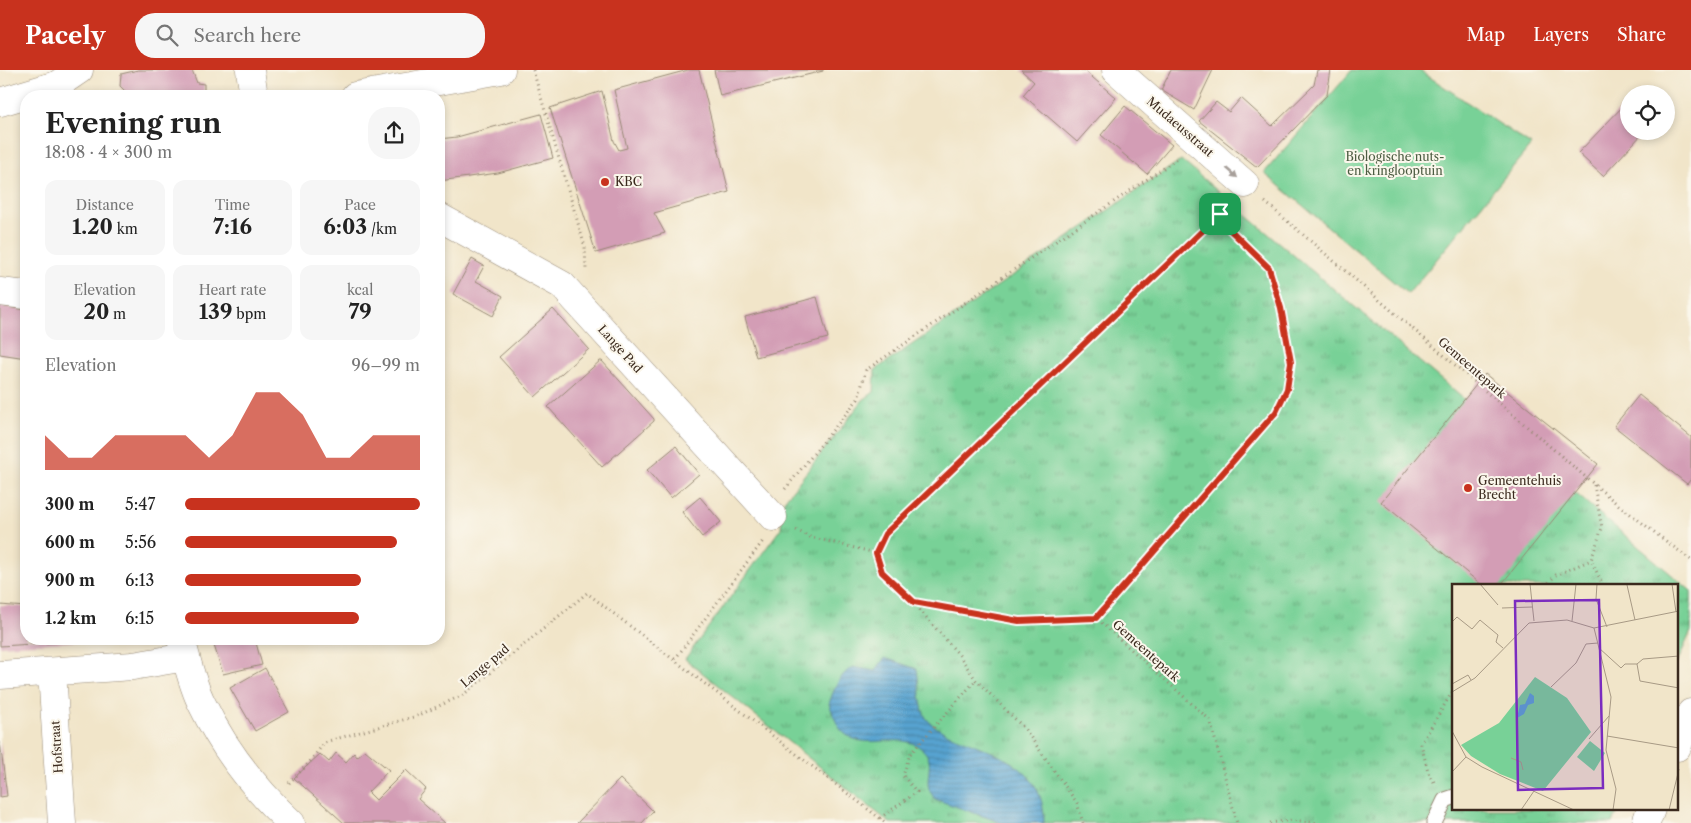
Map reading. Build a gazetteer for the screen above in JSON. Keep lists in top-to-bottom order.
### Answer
{
  "streets": {
    "street": ["Mudaeusstraat", "Lange Pad", "Hofstraat"],
    "path": ["Gemeentepark", "Lange pad"]
  },
  "crossings": [
    ["Mudaeusstraat", "Gemeentepark"]
  ],
  "one_way": ["Mudaeusstraat"],
  "parks": ["Biologische nuts- en kringlooptuin"],
  "places": ["KBC", "Gemeentehuis Brecht"],
  "page": {
    "header": "Pacely",
    "search": "Search here",
    "nav": ["Map", "Layers", "Share"],
    "heading": ["Evening run", "18:08 · 4 × 300 m"],
    "stats": [
      ["Distance", "1.20 km"],
      ["Time", "7:16"],
      ["Pace", "6:03 /km"],
      ["Elevation", "20 m"],
      ["Heart rate", "139 bpm"],
      ["kcal", "79"]
    ],
    "chart": ["Elevation", "96–99 m"],
    "list": [
      {
        "name": "300 m",
        "note": "5:47"
      },
      {
        "name": "600 m",
        "note": "5:56"
      },
      {
        "name": "900 m",
        "note": "6:13"
      },
      {
        "name": "1.2 km",
        "note": "6:15"
      }
    ]
  }
}
